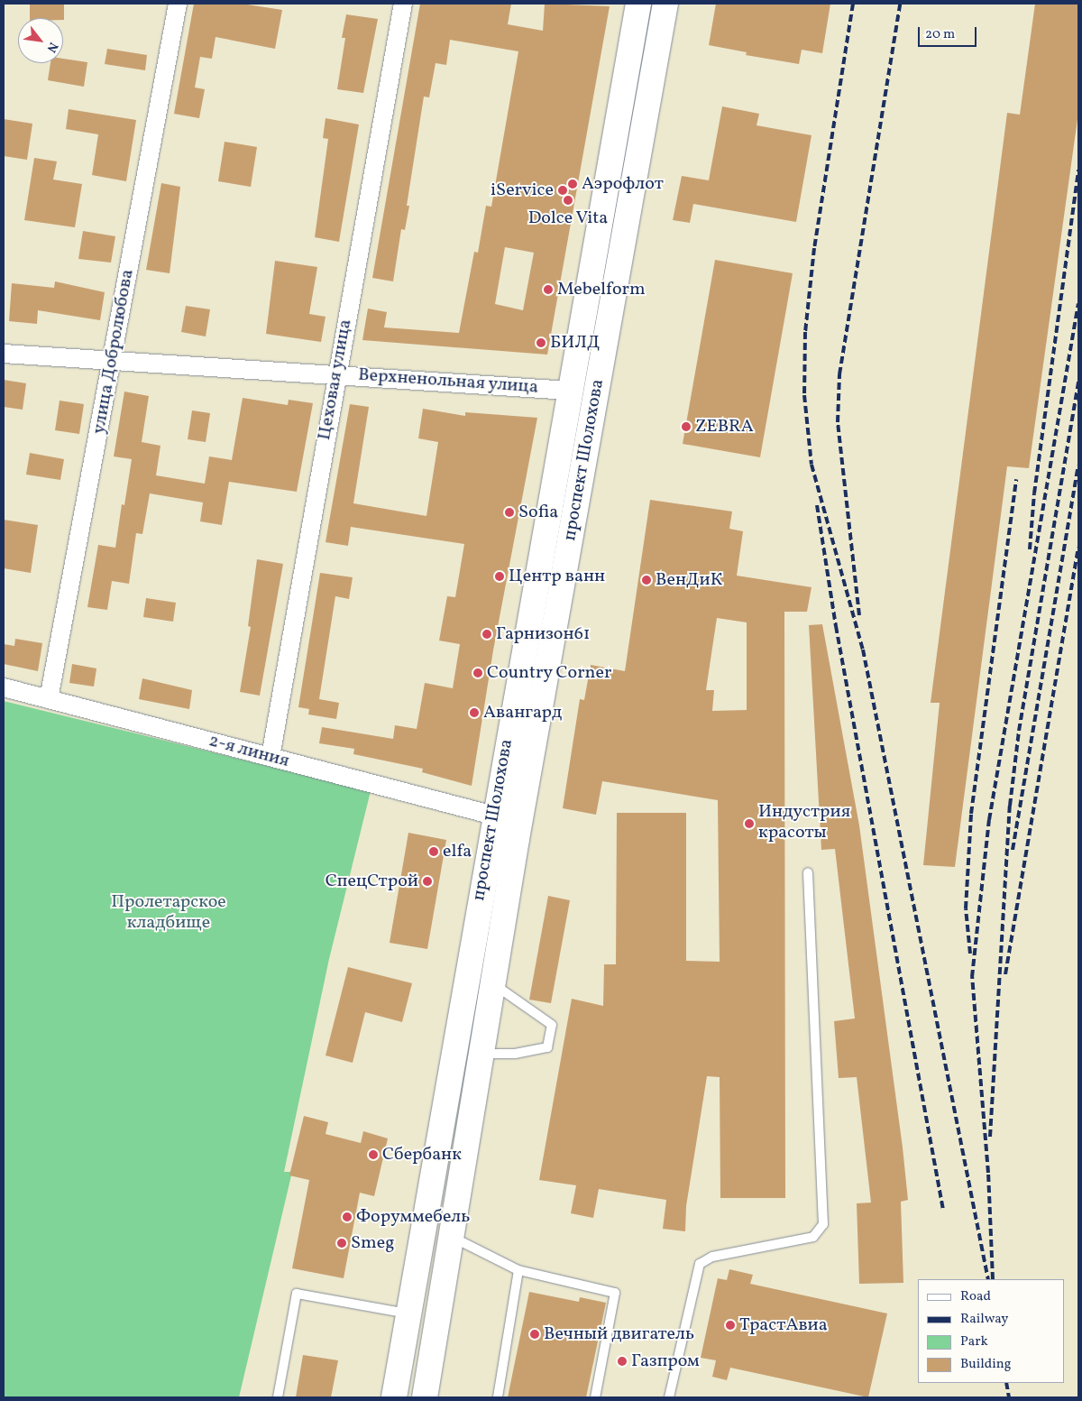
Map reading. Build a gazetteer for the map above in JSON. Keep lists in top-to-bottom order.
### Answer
{
  "streets": {
    "main road": ["проспект Шолохова"],
    "street": [
      "улица Добролюбова",
      "Цеховая улица",
      "Верхненольная улица",
      "2-я линия"
    ]
  },
  "crossings": [
    ["улица Добролюбова", "Верхненольная улица"],
    ["улица Добролюбова", "2-я линия"],
    ["Цеховая улица", "Верхненольная улица"],
    ["Цеховая улица", "2-я линия"],
    ["Верхненольная улица", "проспект Шолохова"],
    ["проспект Шолохова", "2-я линия"]
  ],
  "parks": ["Пролетарское кладбище"],
  "places": [
    "Аэрофлот",
    "iService",
    "Dolce Vita",
    "Mebelform",
    "БИЛД",
    "ZEBRA",
    "Sofia",
    "Центр ванн",
    "ВенДиК",
    "Гарнизон61",
    "Country Corner",
    "Авангард",
    "Индустрия красоты",
    "elfa",
    "СпецСтрой",
    "Сбербанк",
    "Форуммебель",
    "Smeg",
    "ТрастАвиа",
    "Вечный двигатель",
    "Газпром"
  ],
  "legend": [
    "Road",
    "Railway",
    "Park",
    "Building"
  ],
  "scale_bar": "20 m",
  "north": "bottom right"
}
